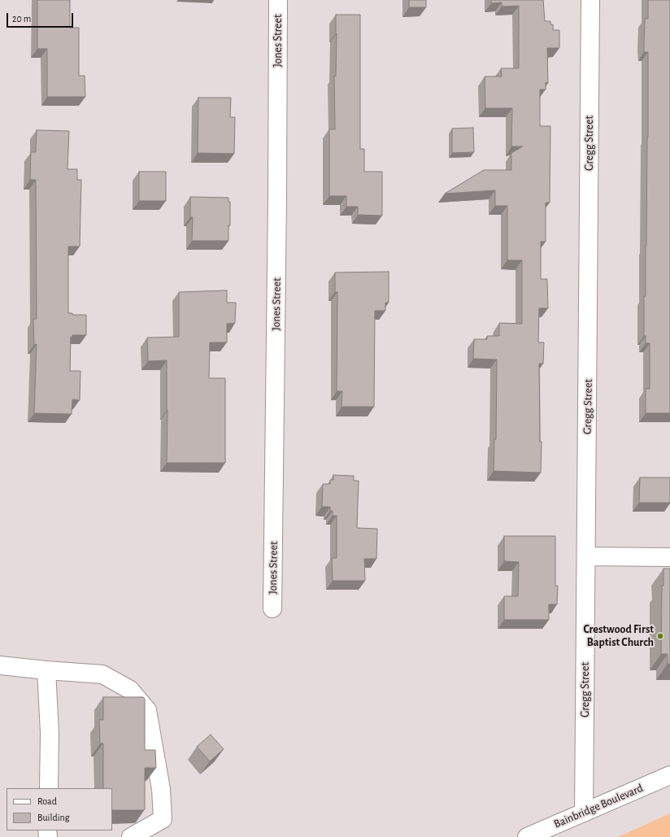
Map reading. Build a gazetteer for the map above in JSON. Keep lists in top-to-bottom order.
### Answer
{
  "streets": {
    "street": ["Jones Street", "Gregg Street", "Bainbridge Boulevard"]
  },
  "crossings": [
    ["Gregg Street", "Bainbridge Boulevard"]
  ],
  "places": ["Crestwood First Baptist Church"],
  "legend": ["Road", "Building"],
  "scale_bar": "20 m"
}
